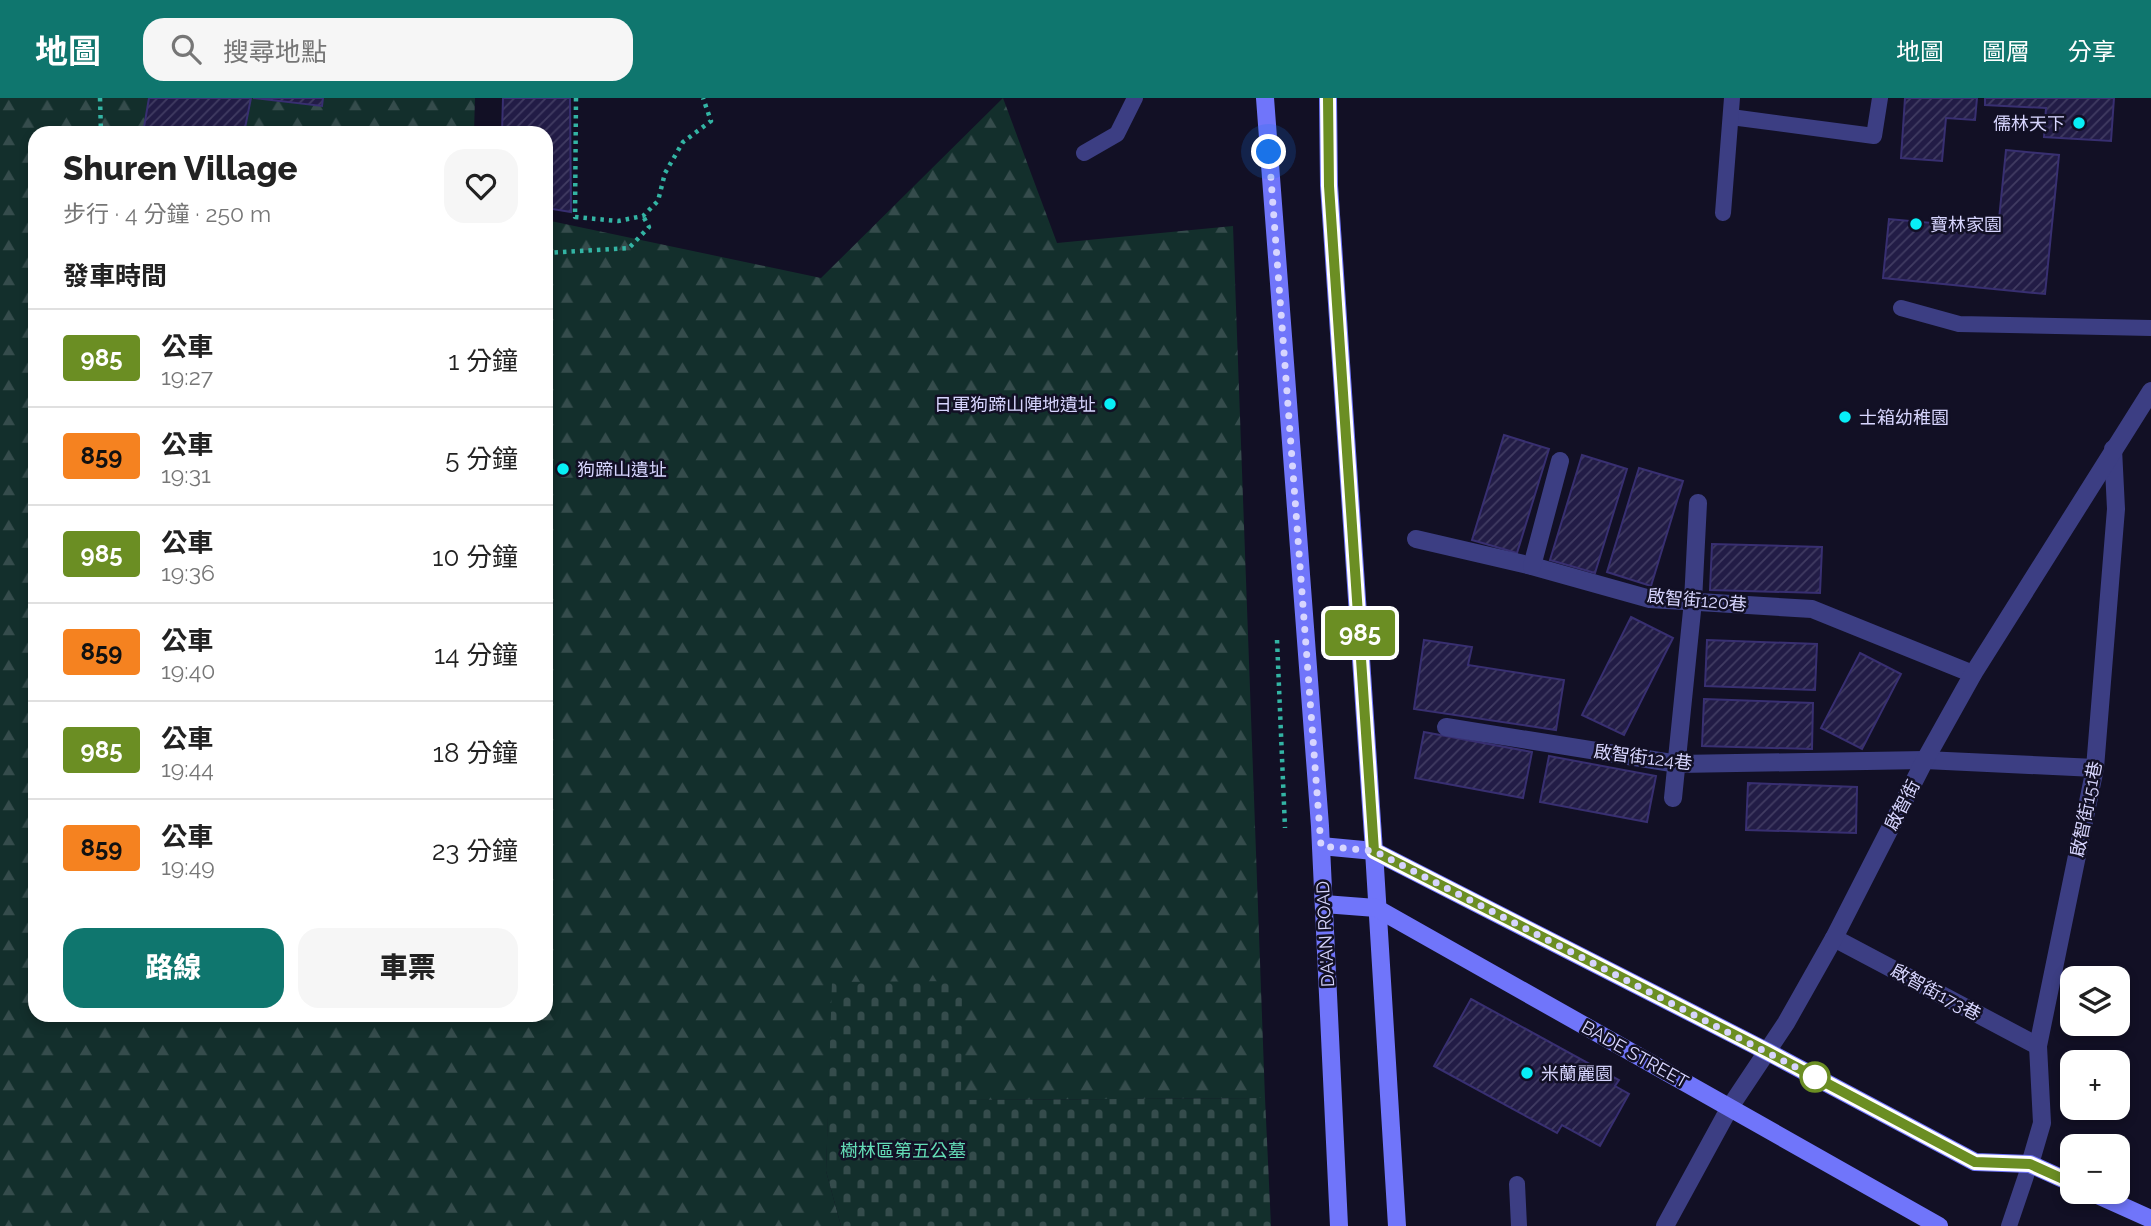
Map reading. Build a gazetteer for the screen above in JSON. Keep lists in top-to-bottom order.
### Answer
{
  "streets": {
    "street": [
      "啟智街120巷",
      "啟智街124巷",
      "啟智街",
      "啟智街151巷",
      "DA'AN ROAD",
      "啟智街173巷",
      "BADE STREET"
    ]
  },
  "crossings": [
    ["啟智街120巷", "啟智街"],
    ["啟智街124巷", "啟智街"],
    ["啟智街124巷", "啟智街151巷"],
    ["啟智街", "啟智街151巷"],
    ["啟智街", "啟智街173巷"],
    ["啟智街", "BADE STREET"],
    ["啟智街151巷", "啟智街173巷"],
    ["DA'AN ROAD", "BADE STREET"]
  ],
  "parks": ["樹林區第五公墓"],
  "places": [
    "儒林天下",
    "寶林家園",
    "日軍狗蹄山陣地遺址",
    "士箱幼稚園",
    "狗蹄山遺址",
    "米蘭麗園"
  ],
  "lines": ["bus line 985"],
  "page": {
    "header": "地圖",
    "search": "搜尋地點",
    "nav": ["地圖", "圖層", "分享"],
    "on_map": "985",
    "heading": [
      ["Shuren Village", "步行 · 4 分鐘 · 250 m"],
      "發車時間"
    ],
    "list": [
      {
        "mark": "985",
        "name": "公車",
        "note": "19:27",
        "value": "1 分鐘"
      },
      {
        "mark": "859",
        "name": "公車",
        "note": "19:31",
        "value": "5 分鐘"
      },
      {
        "mark": "985",
        "name": "公車",
        "note": "19:36",
        "value": "10 分鐘"
      },
      {
        "mark": "859",
        "name": "公車",
        "note": "19:40",
        "value": "14 分鐘"
      },
      {
        "mark": "985",
        "name": "公車",
        "note": "19:44",
        "value": "18 分鐘"
      },
      {
        "mark": "859",
        "name": "公車",
        "note": "19:49",
        "value": "23 分鐘"
      }
    ],
    "buttons": ["路線", "車票"],
    "map_buttons": ["+", "−"]
  }
}
